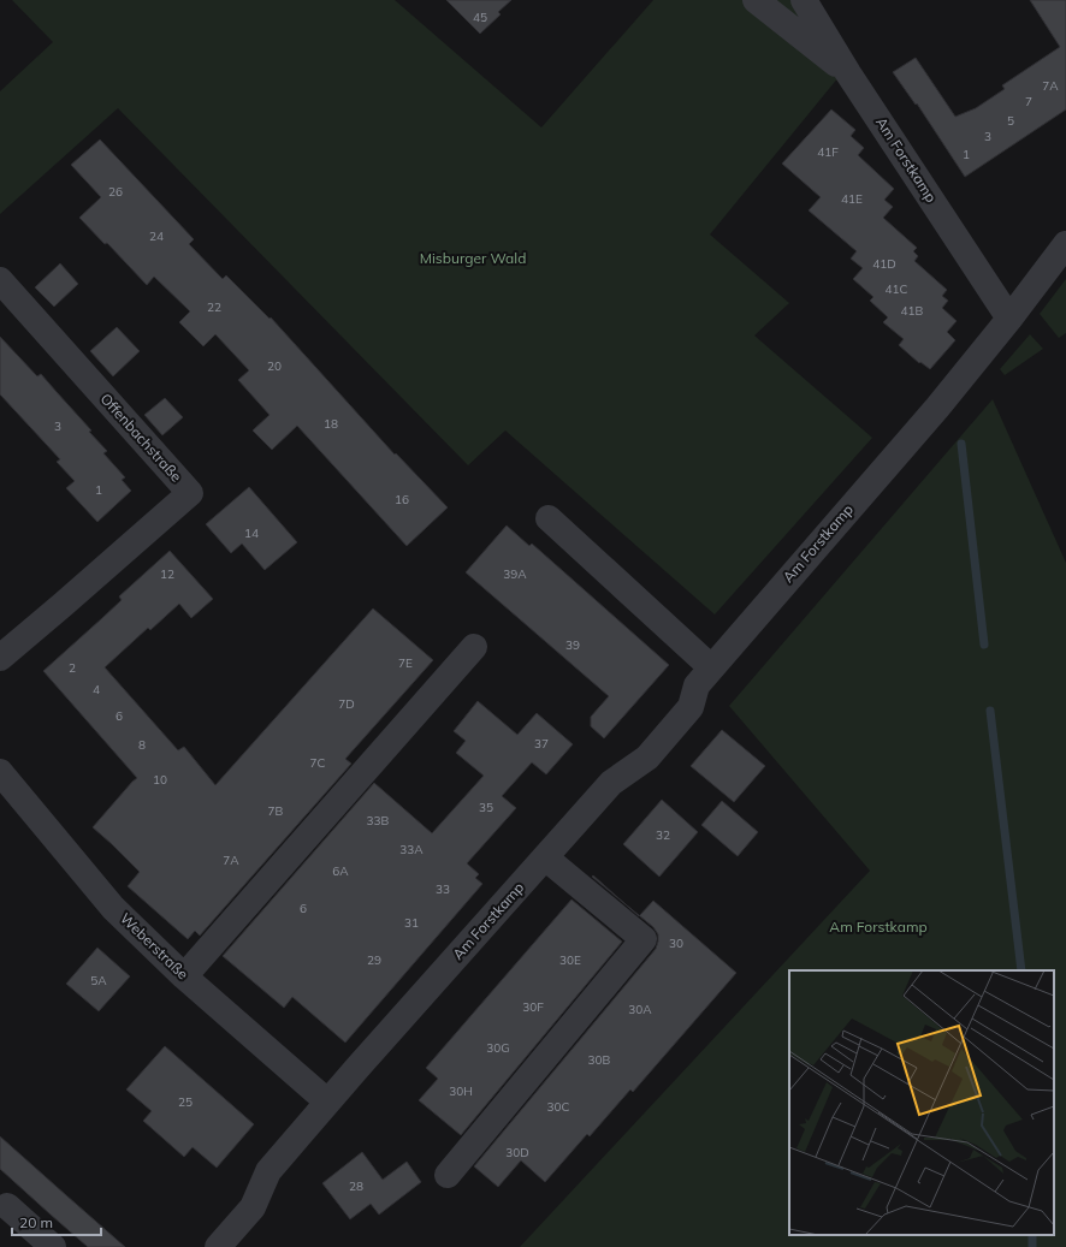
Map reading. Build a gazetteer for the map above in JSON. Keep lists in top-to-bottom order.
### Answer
{
  "streets": {
    "street": ["Am Forstkamp", "Offenbachstraße", "Weberstraße"]
  },
  "crossings": [
    ["Am Forstkamp", "Weberstraße"]
  ],
  "parks": ["Misburger Wald", "Am Forstkamp"],
  "house_numbers": [
    "45",
    "7A",
    "7",
    "5",
    "3",
    "41F",
    "1",
    "26",
    "41E",
    "24",
    "41D",
    "41C",
    "22",
    "41B",
    "20",
    "18",
    "3",
    "1",
    "16",
    "14",
    "12",
    "39A",
    "39",
    "7E",
    "2",
    "4",
    "7D",
    "6",
    "37",
    "8",
    "7C",
    "10",
    "35",
    "7B",
    "33B",
    "32",
    "33A",
    "7A",
    "6A",
    "33",
    "6",
    "31",
    "30",
    "29",
    "30E",
    "5A",
    "30F",
    "30A",
    "30G",
    "30B",
    "30H",
    "25",
    "30C",
    "30D",
    "28"
  ],
  "scale_bar": "20 m"
}
